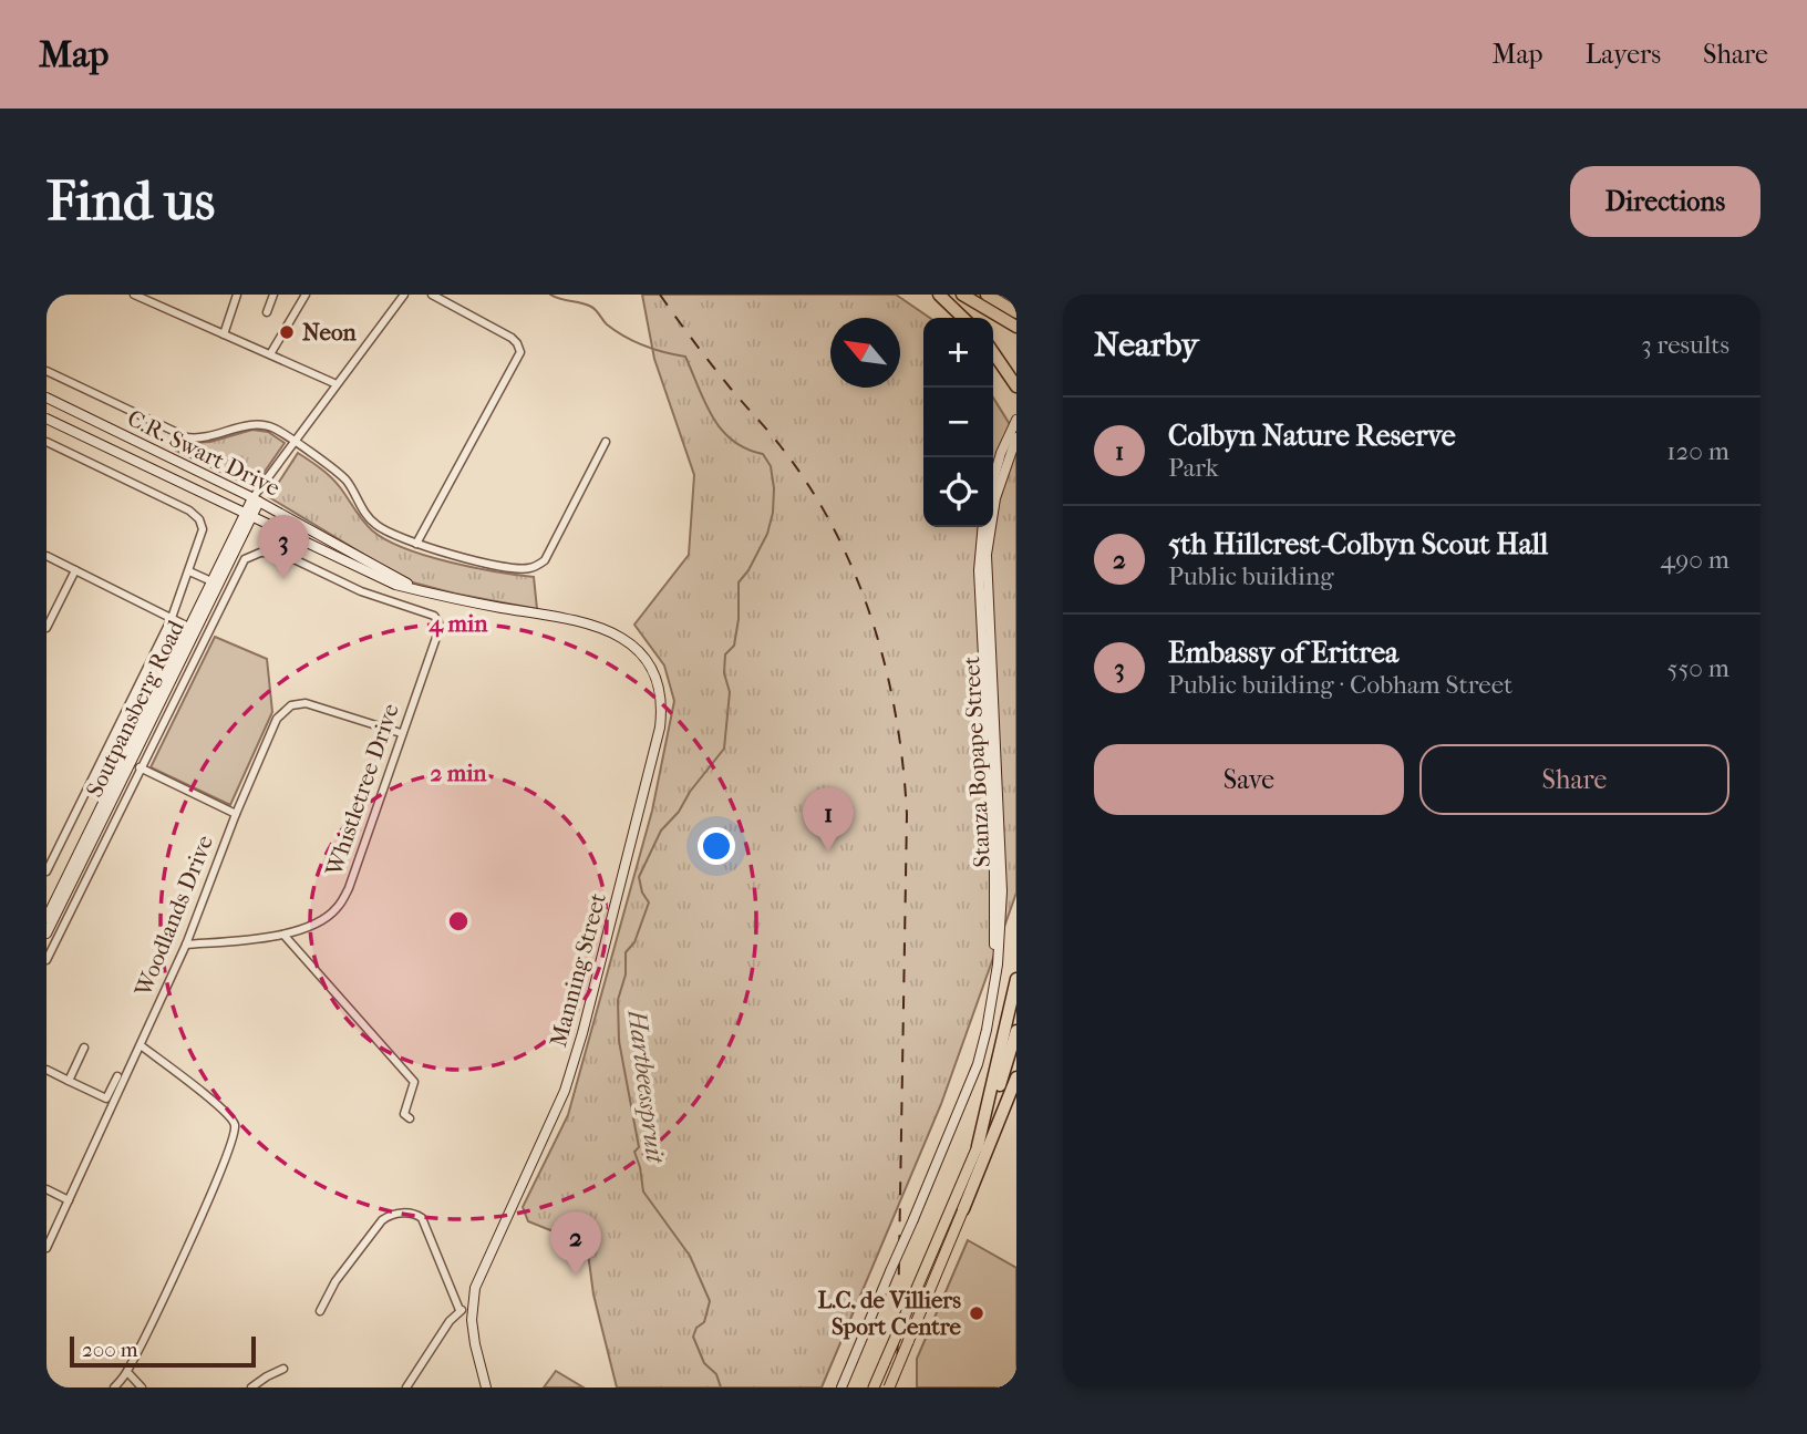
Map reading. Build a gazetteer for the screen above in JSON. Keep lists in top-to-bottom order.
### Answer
{
  "streets": {
    "main road": [
      "C.R. Swart Drive",
      "Soutpansberg Road",
      "Stanza Bopape Street",
      "Manning Street"
    ],
    "street": ["Whistletree Drive", "Woodlands Drive"]
  },
  "crossings": [
    ["C.R. Swart Drive", "Soutpansberg Road"],
    ["C.R. Swart Drive", "Manning Street"],
    ["Whistletree Drive", "Woodlands Drive"]
  ],
  "water": ["Hartbeesspruit"],
  "places": ["Neon", "L.C. de Villiers Sport Centre"],
  "scale_bar": "200 m",
  "north": "top left",
  "page": {
    "header": "Map",
    "nav": ["Map", "Layers", "Share"],
    "buttons": [
      "Directions",
      ["Save", "Share"]
    ],
    "title": "Find us",
    "heading": ["Nearby", "3 results"],
    "map_buttons": ["+", "−"],
    "list": [
      {
        "mark": "1",
        "name": "Colbyn Nature Reserve",
        "note": "Park",
        "value": "120 m"
      },
      {
        "mark": "2",
        "name": "5th Hillcrest-Colbyn Scout Hall",
        "note": "Public building",
        "value": "490 m"
      },
      {
        "mark": "3",
        "name": "Embassy of Eritrea",
        "note": "Public building · Cobham Street",
        "value": "550 m"
      }
    ],
    "pins": ["3", "1", "2"],
    "scale": "200 m"
  },
  "rings": ["4 min", "2 min"]
}
